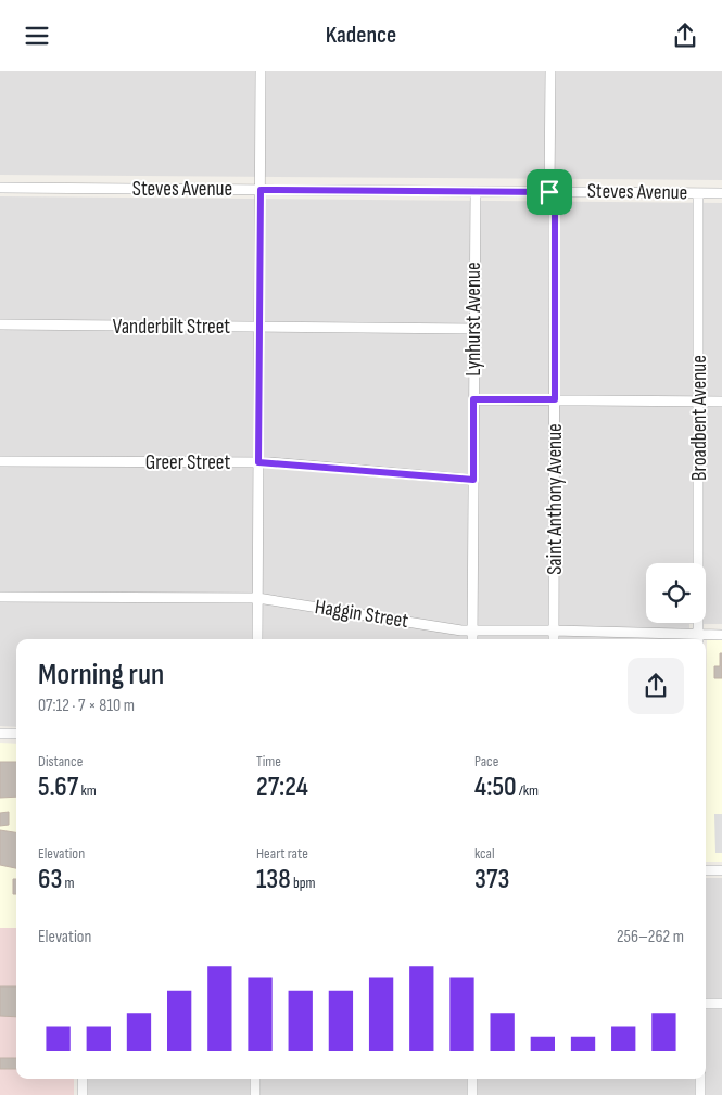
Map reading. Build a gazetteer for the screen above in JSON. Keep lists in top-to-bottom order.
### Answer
{
  "streets": {
    "street": [
      "Steves Avenue",
      "Lynhurst Avenue",
      "Vanderbilt Street",
      "Broadbent Avenue",
      "Greer Street",
      "Saint Anthony Avenue",
      "Haggin Street"
    ]
  },
  "crossings": [
    ["Steves Avenue", "Lynhurst Avenue"],
    ["Steves Avenue", "Broadbent Avenue"],
    ["Steves Avenue", "Saint Anthony Avenue"],
    ["Lynhurst Avenue", "Vanderbilt Street"],
    ["Lynhurst Avenue", "Greer Street"],
    ["Lynhurst Avenue", "Haggin Street"],
    ["Broadbent Avenue", "Haggin Street"],
    ["Saint Anthony Avenue", "Haggin Street"]
  ],
  "page": {
    "header": "Kadence",
    "heading": ["Morning run", "07:12 · 7 × 810 m"],
    "stats": [
      ["Distance", "5.67 km"],
      ["Time", "27:24"],
      ["Pace", "4:50 /km"],
      ["Elevation", "63 m"],
      ["Heart rate", "138 bpm"],
      ["kcal", "373"]
    ],
    "chart": ["Elevation", "256–262 m"]
  }
}
